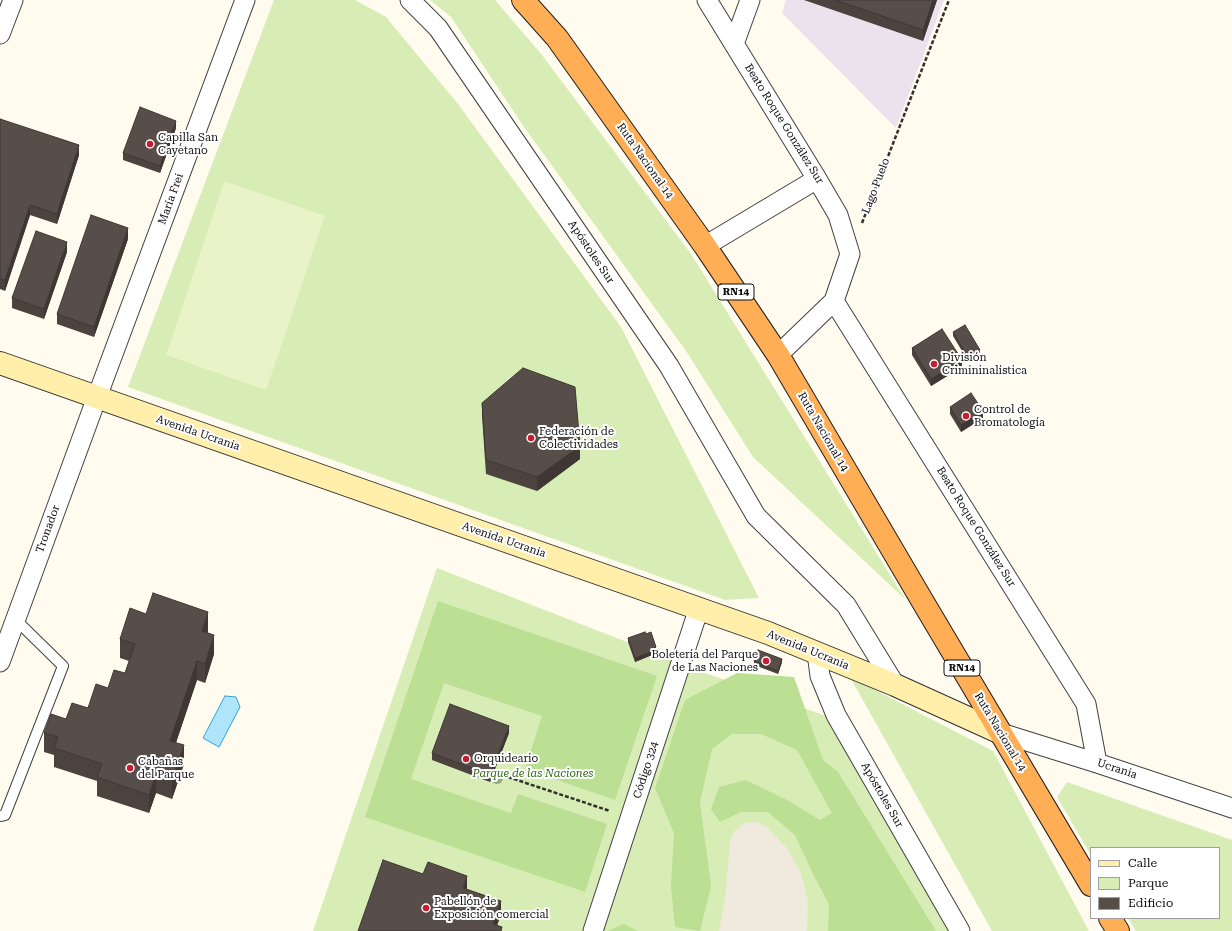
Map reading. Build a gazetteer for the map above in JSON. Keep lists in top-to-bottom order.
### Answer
{
  "streets": {
    "highway": ["Ruta Nacional 14", "RN14"],
    "main road": ["Avenida Ucrania"],
    "street": [
      "Beato Roque González Sur",
      "María Frei",
      "Apóstoles Sur",
      "Tronador",
      "Ucrania",
      "Código 324"
    ],
    "path": ["Lago Puelo"]
  },
  "crossings": [
    ["Beato Roque González Sur", "Lago Puelo"],
    ["Beato Roque González Sur", "Ucrania"],
    ["Ruta Nacional 14", "Avenida Ucrania"],
    ["Ruta Nacional 14", "Ucrania"],
    ["María Frei", "Avenida Ucrania"],
    ["María Frei", "Tronador"],
    ["Apóstoles Sur", "Avenida Ucrania"],
    ["Avenida Ucrania", "Tronador"],
    ["Avenida Ucrania", "Ucrania"],
    ["Avenida Ucrania", "Código 324"]
  ],
  "parks": ["Parque de las Naciones"],
  "places": [
    "Capilla San Cayetano",
    "División Crimininalística",
    "Control de Bromatología",
    "Federación de Colectividades",
    "Boletería del Parque de Las Naciones",
    "Orquideario",
    "Cabañas del Parque",
    "Pabellón de Exposición comercial"
  ],
  "legend": ["Calle", "Parque", "Edificio"]
}
